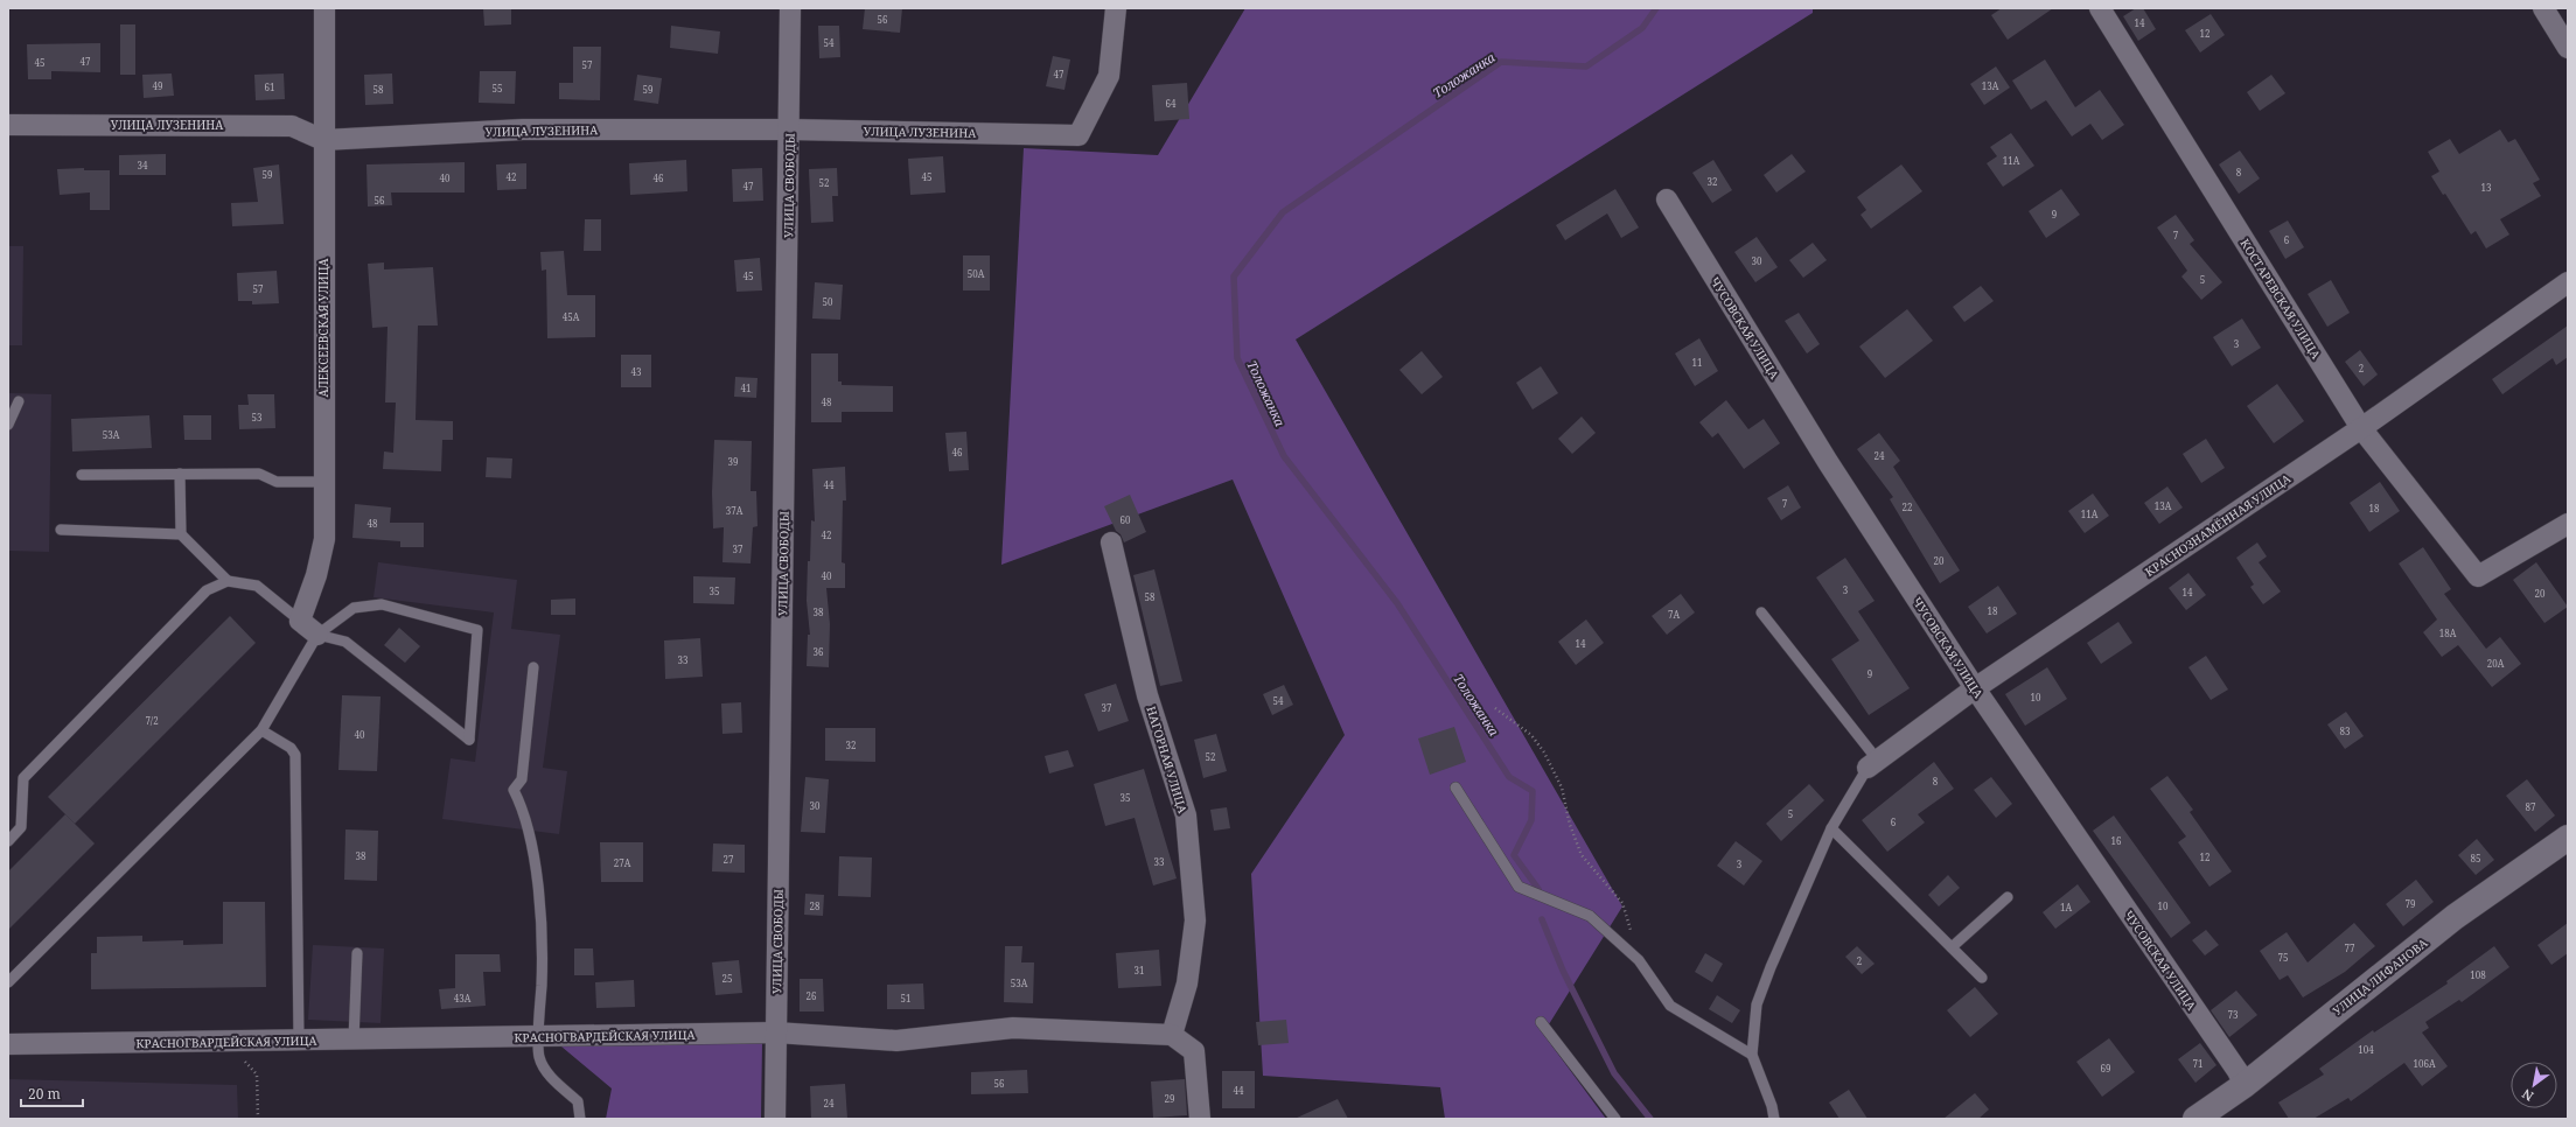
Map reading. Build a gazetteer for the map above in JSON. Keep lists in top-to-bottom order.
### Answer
{
  "streets": {
    "street": [
      "УЛИЦА ЛУЗЕНИНА",
      "УЛИЦА СВОБОДЫ",
      "КОСТАРЕВСКАЯ УЛИЦА",
      "АЛЕКСЕЕВСКАЯ УЛИЦА",
      "ЧУСОВСКАЯ УЛИЦА",
      "КРАСНОЗНАМЁННАЯ УЛИЦА",
      "НАГОРНАЯ УЛИЦА",
      "УЛИЦА ЛИФАНОВА",
      "КРАСНОГВАРДЕЙСКАЯ УЛИЦА"
    ]
  },
  "crossings": [
    ["УЛИЦА ЛУЗЕНИНА", "УЛИЦА СВОБОДЫ"],
    ["УЛИЦА ЛУЗЕНИНА", "АЛЕКСЕЕВСКАЯ УЛИЦА"],
    ["УЛИЦА СВОБОДЫ", "КРАСНОГВАРДЕЙСКАЯ УЛИЦА"],
    ["КОСТАРЕВСКАЯ УЛИЦА", "КРАСНОЗНАМЁННАЯ УЛИЦА"],
    ["ЧУСОВСКАЯ УЛИЦА", "КРАСНОЗНАМЁННАЯ УЛИЦА"],
    ["ЧУСОВСКАЯ УЛИЦА", "УЛИЦА ЛИФАНОВА"],
    ["НАГОРНАЯ УЛИЦА", "КРАСНОГВАРДЕЙСКАЯ УЛИЦА"]
  ],
  "water": ["Толожанка"],
  "house_numbers": [
    "56",
    "14",
    "12",
    "54",
    "47",
    "45",
    "57",
    "47",
    "49",
    "13А",
    "61",
    "55",
    "58",
    "59",
    "64",
    "11А",
    "34",
    "8",
    "59",
    "42",
    "45",
    "40",
    "46",
    "32",
    "52",
    "47",
    "13",
    "56",
    "9",
    "7",
    "6",
    "30",
    "50А",
    "45",
    "5",
    "57",
    "50",
    "45А",
    "3",
    "11",
    "2",
    "43",
    "41",
    "48",
    "53",
    "53А",
    "46",
    "24",
    "39",
    "44",
    "7",
    "13А",
    "22",
    "18",
    "37А",
    "11А",
    "60",
    "48",
    "42",
    "37",
    "20",
    "40",
    "3",
    "35",
    "14",
    "20",
    "58",
    "18",
    "38",
    "7А",
    "18А",
    "14",
    "36",
    "33",
    "20А",
    "9",
    "10",
    "54",
    "37",
    "7/2",
    "83",
    "40",
    "32",
    "52",
    "8",
    "35",
    "30",
    "87",
    "5",
    "6",
    "16",
    "38",
    "12",
    "85",
    "27",
    "33",
    "27А",
    "3",
    "79",
    "28",
    "10",
    "1А",
    "77",
    "75",
    "2",
    "31",
    "108",
    "25",
    "53А",
    "26",
    "43А",
    "51",
    "73",
    "104",
    "71",
    "106А",
    "69",
    "56",
    "44",
    "29",
    "24"
  ],
  "scale_bar": "20 m",
  "north": "bottom left"
}
